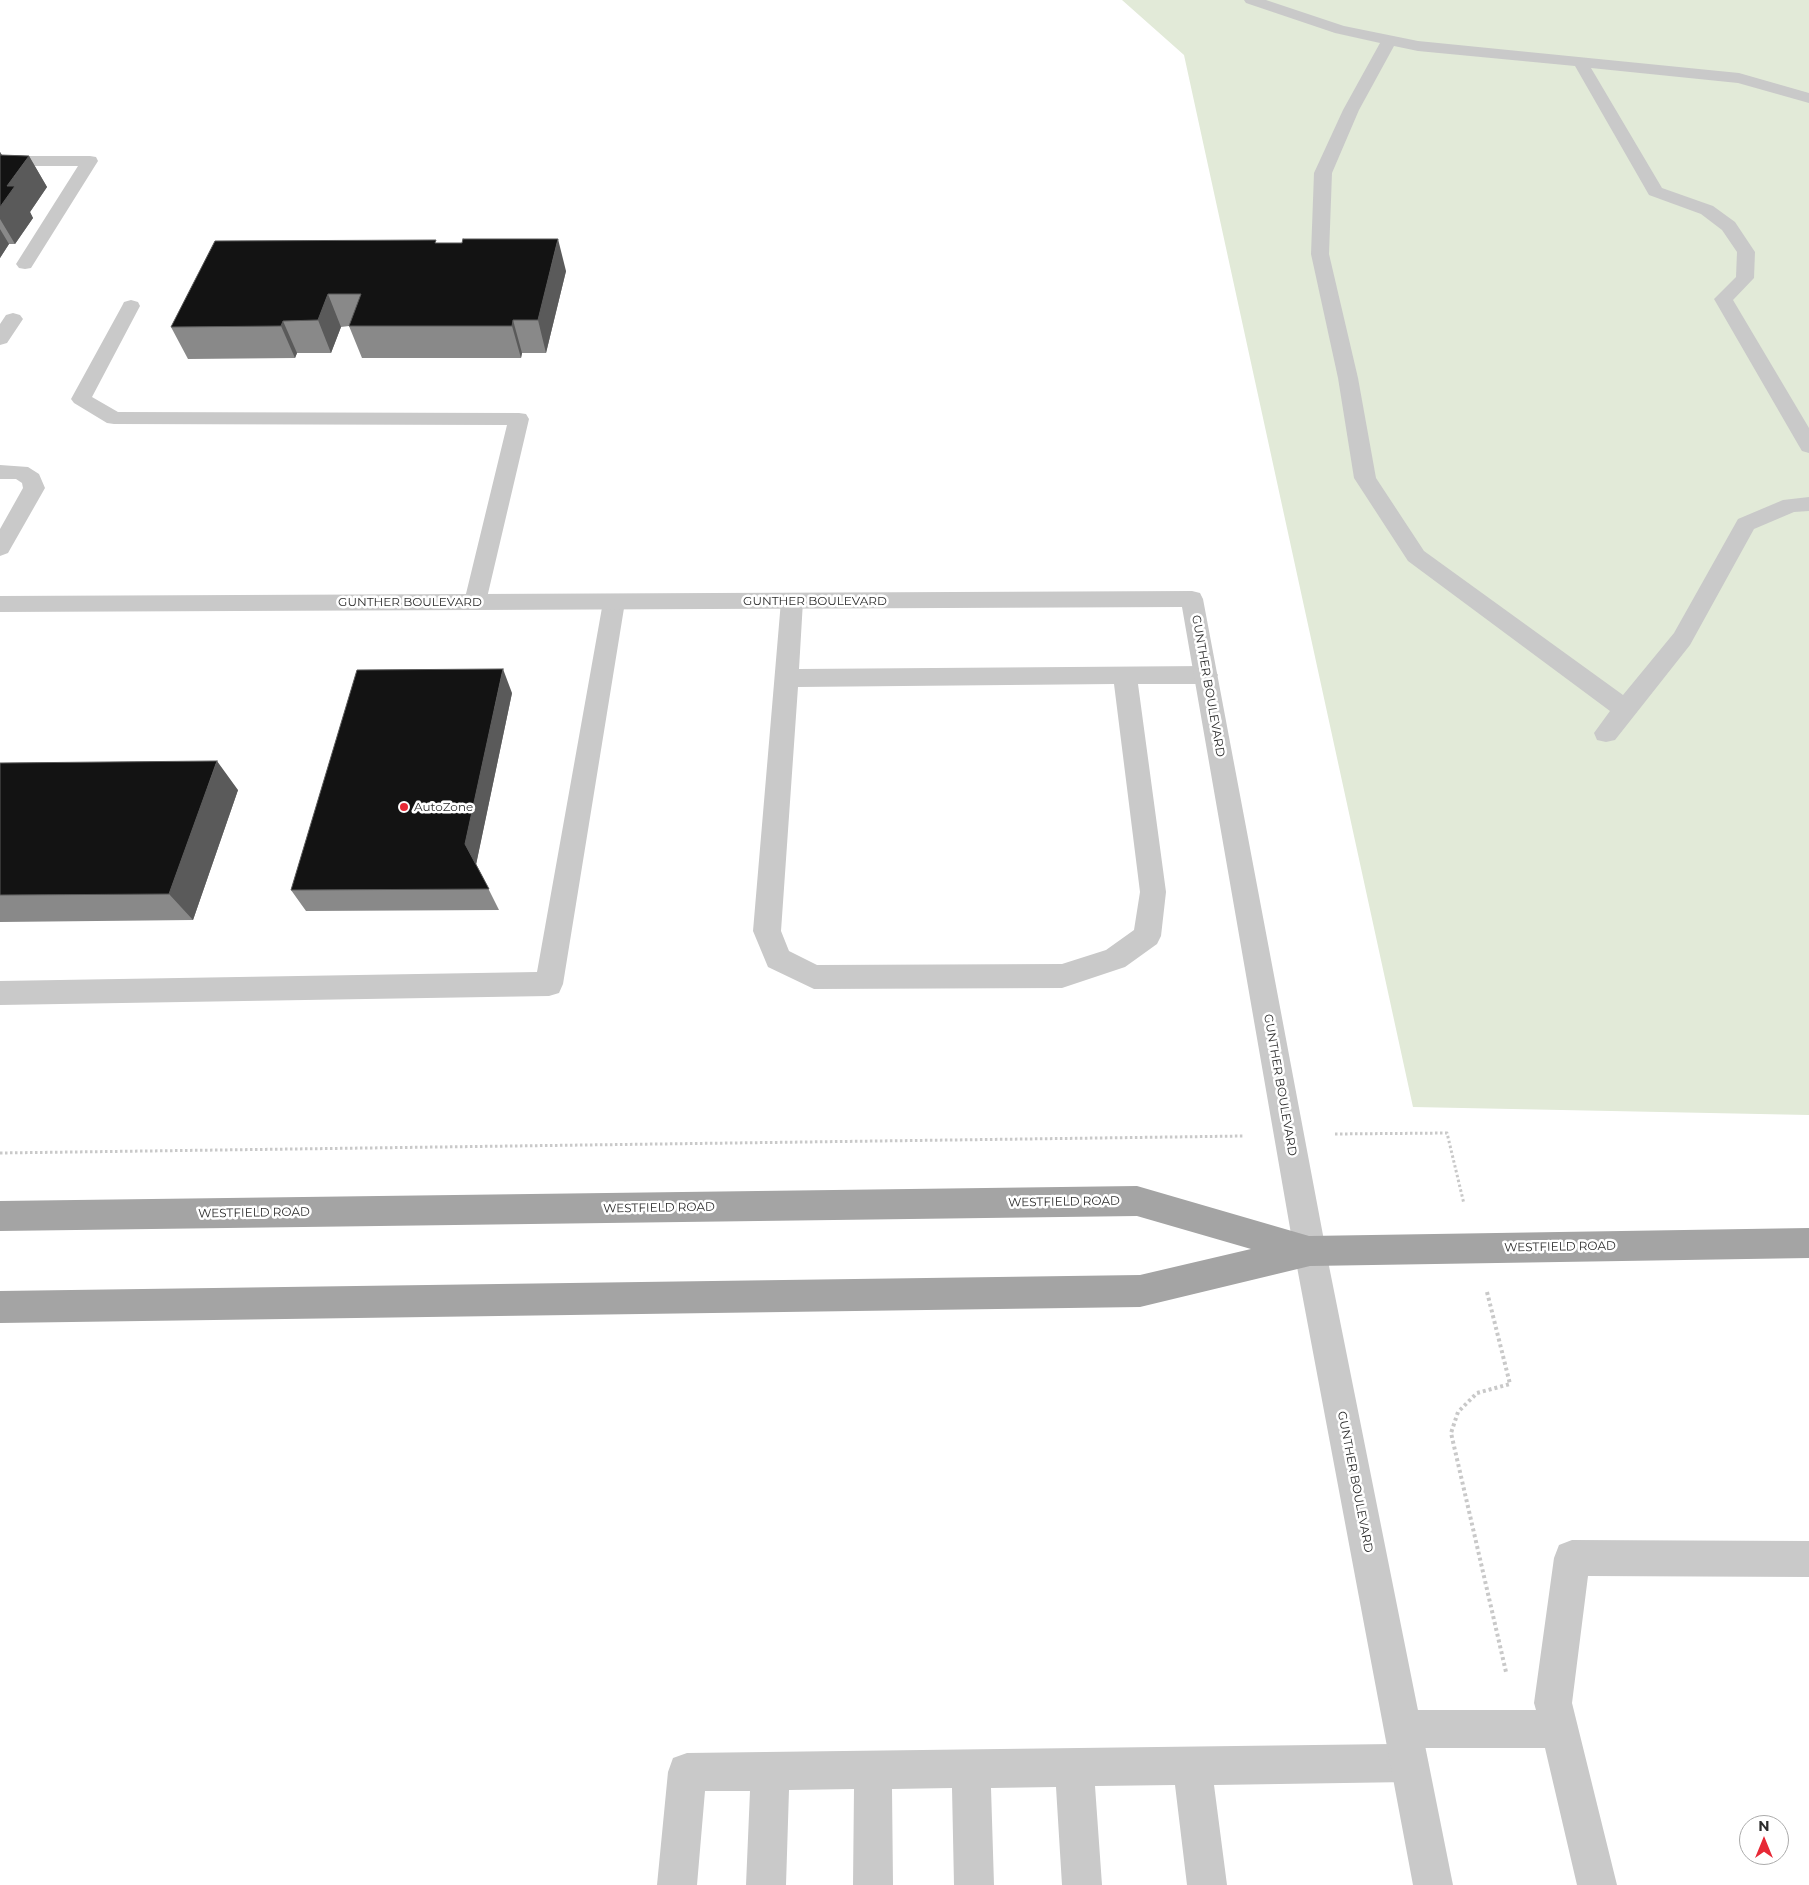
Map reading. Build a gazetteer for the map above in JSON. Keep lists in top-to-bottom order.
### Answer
{
  "streets": {
    "main road": ["WESTFIELD ROAD"],
    "street": ["GUNTHER BOULEVARD"]
  },
  "crossings": [
    ["GUNTHER BOULEVARD", "WESTFIELD ROAD"]
  ],
  "places": ["AutoZone"],
  "north": "top"
}
